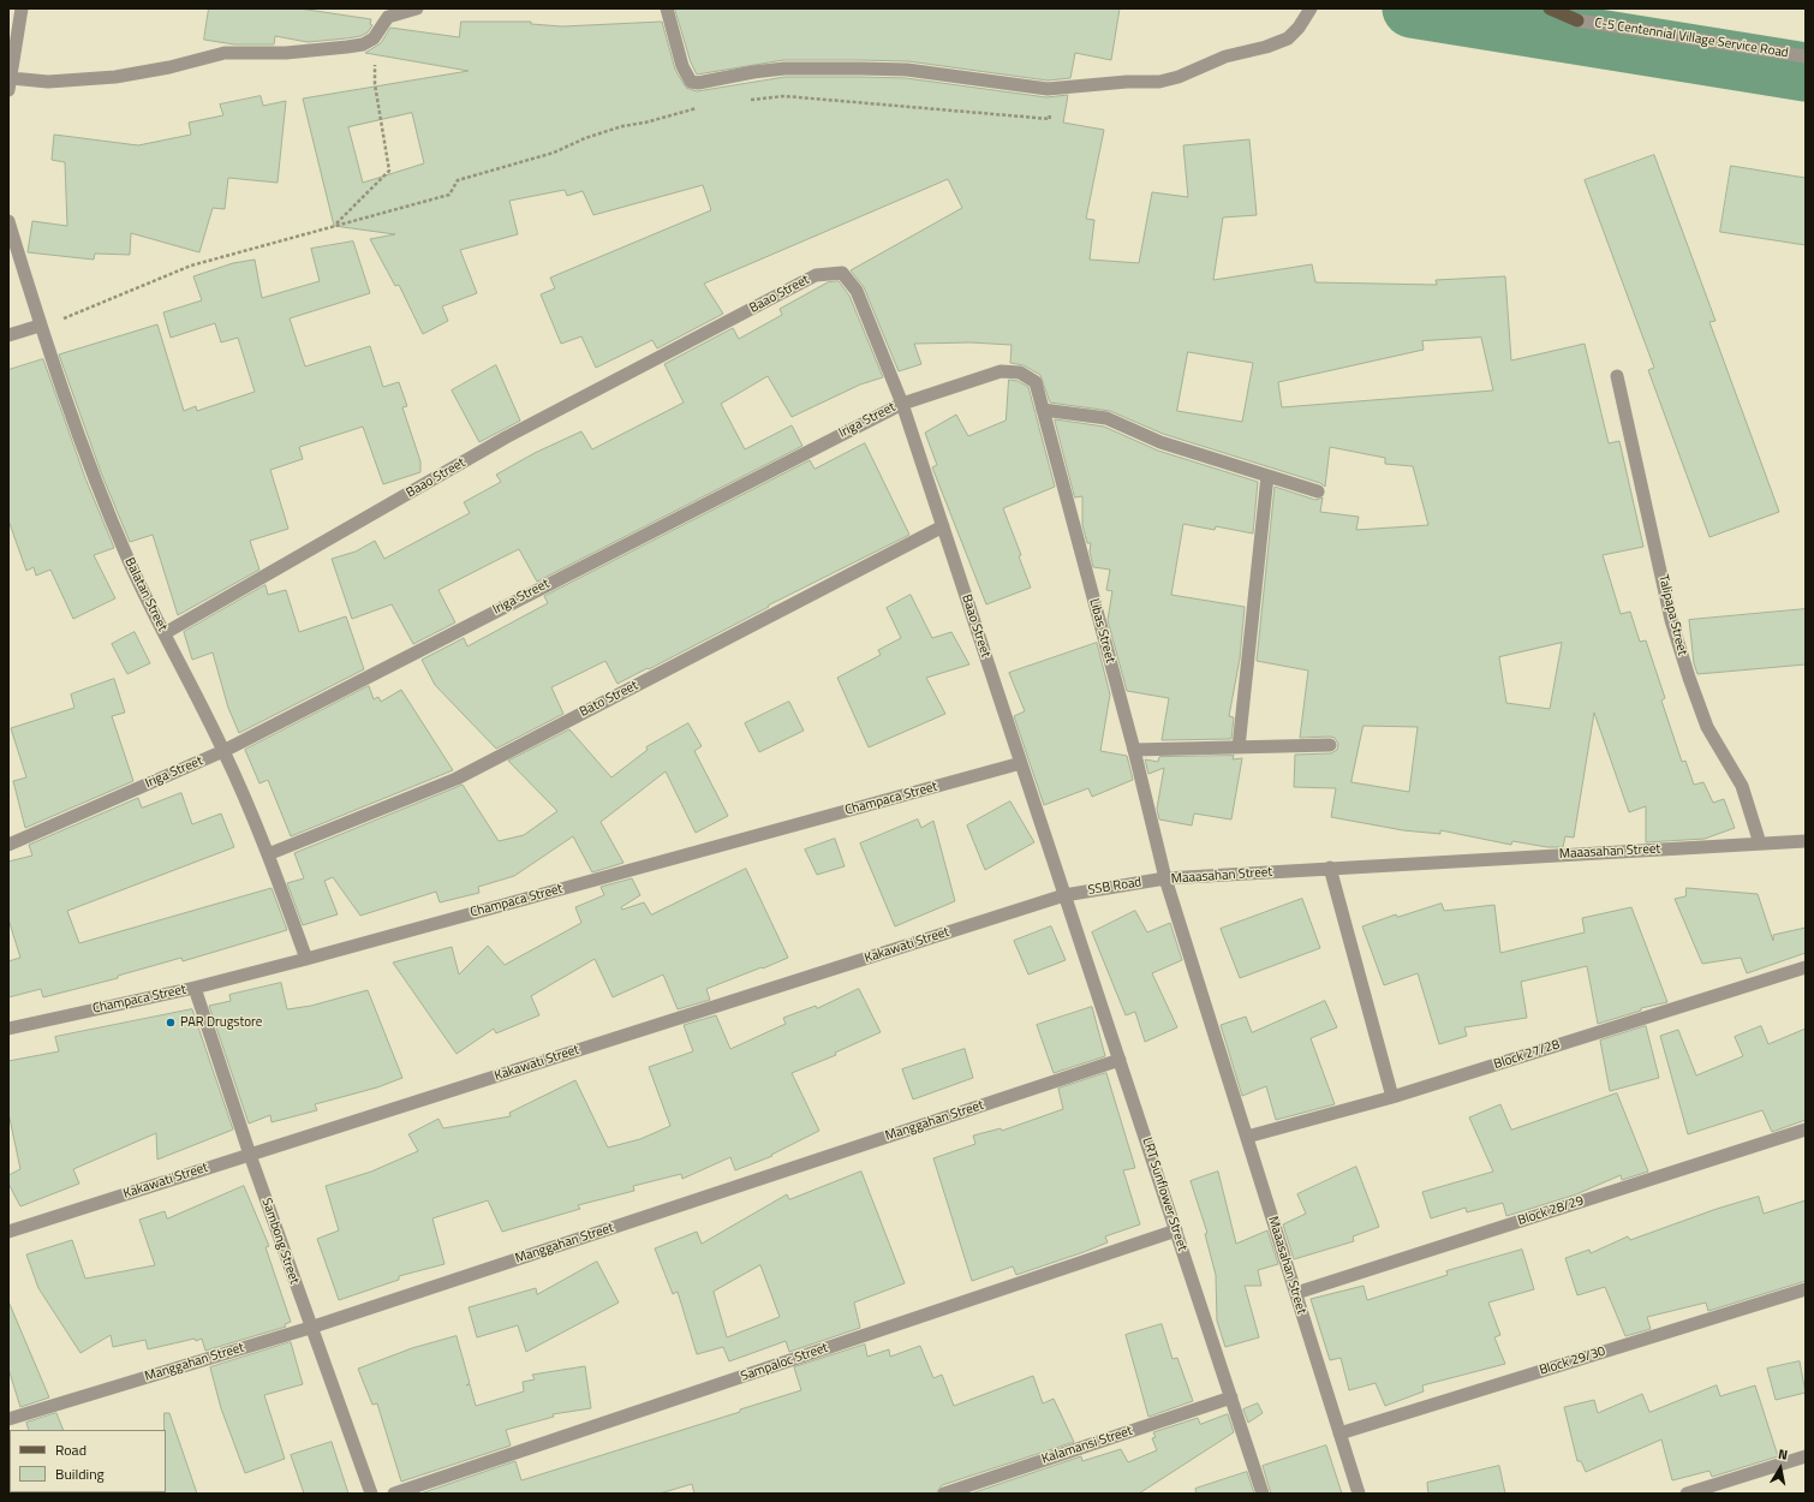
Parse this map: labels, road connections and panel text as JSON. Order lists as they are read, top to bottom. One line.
{"streets":{"street":["C-5 Centennial Village Service Road","Baao Street","Iriga Street","Balatan Street","Talipapa Street","Libas Street","Bato Street","Champaca Street","Maaasahan Street","SSB Road","Kakawati Street","Block 27/28","Manggahan Street","LRT Sunflower Street","Block 28/29","Sambong Street","Block 29/30","Sampaloc Street","Kalamansi Street"]},"crossings":[["Baao Street","Iriga Street"],["Baao Street","Balatan Street"],["Baao Street","Bato Street"],["Baao Street","Champaca Street"],["Baao Street","SSB Road"],["Baao Street","Kakawati Street"],["Baao Street","LRT Sunflower Street"],["Iriga Street","Balatan Street"],["Iriga Street","Libas Street"],["Balatan Street","Bato Street"],["Balatan Street","Champaca Street"],["Talipapa Street","Maaasahan Street"],["Libas Street","Maaasahan Street"],["Libas Street","SSB Road"],["Champaca Street","Sambong Street"],["Maaasahan Street","SSB Road"],["Maaasahan Street","Block 27/28"],["Maaasahan Street","Block 28/29"],["Maaasahan Street","Block 29/30"],["SSB Road","Kakawati Street"],["SSB Road","LRT Sunflower Street"],["Kakawati Street","LRT Sunflower Street"],["Kakawati Street","Sambong Street"],["Manggahan Street","LRT Sunflower Street"],["Manggahan Street","Sambong Street"],["LRT Sunflower Street","Sampaloc Street"],["LRT Sunflower Street","Kalamansi Street"]],"places":["PAR Drugstore"],"legend":["Road","Building"],"north":"top"}
